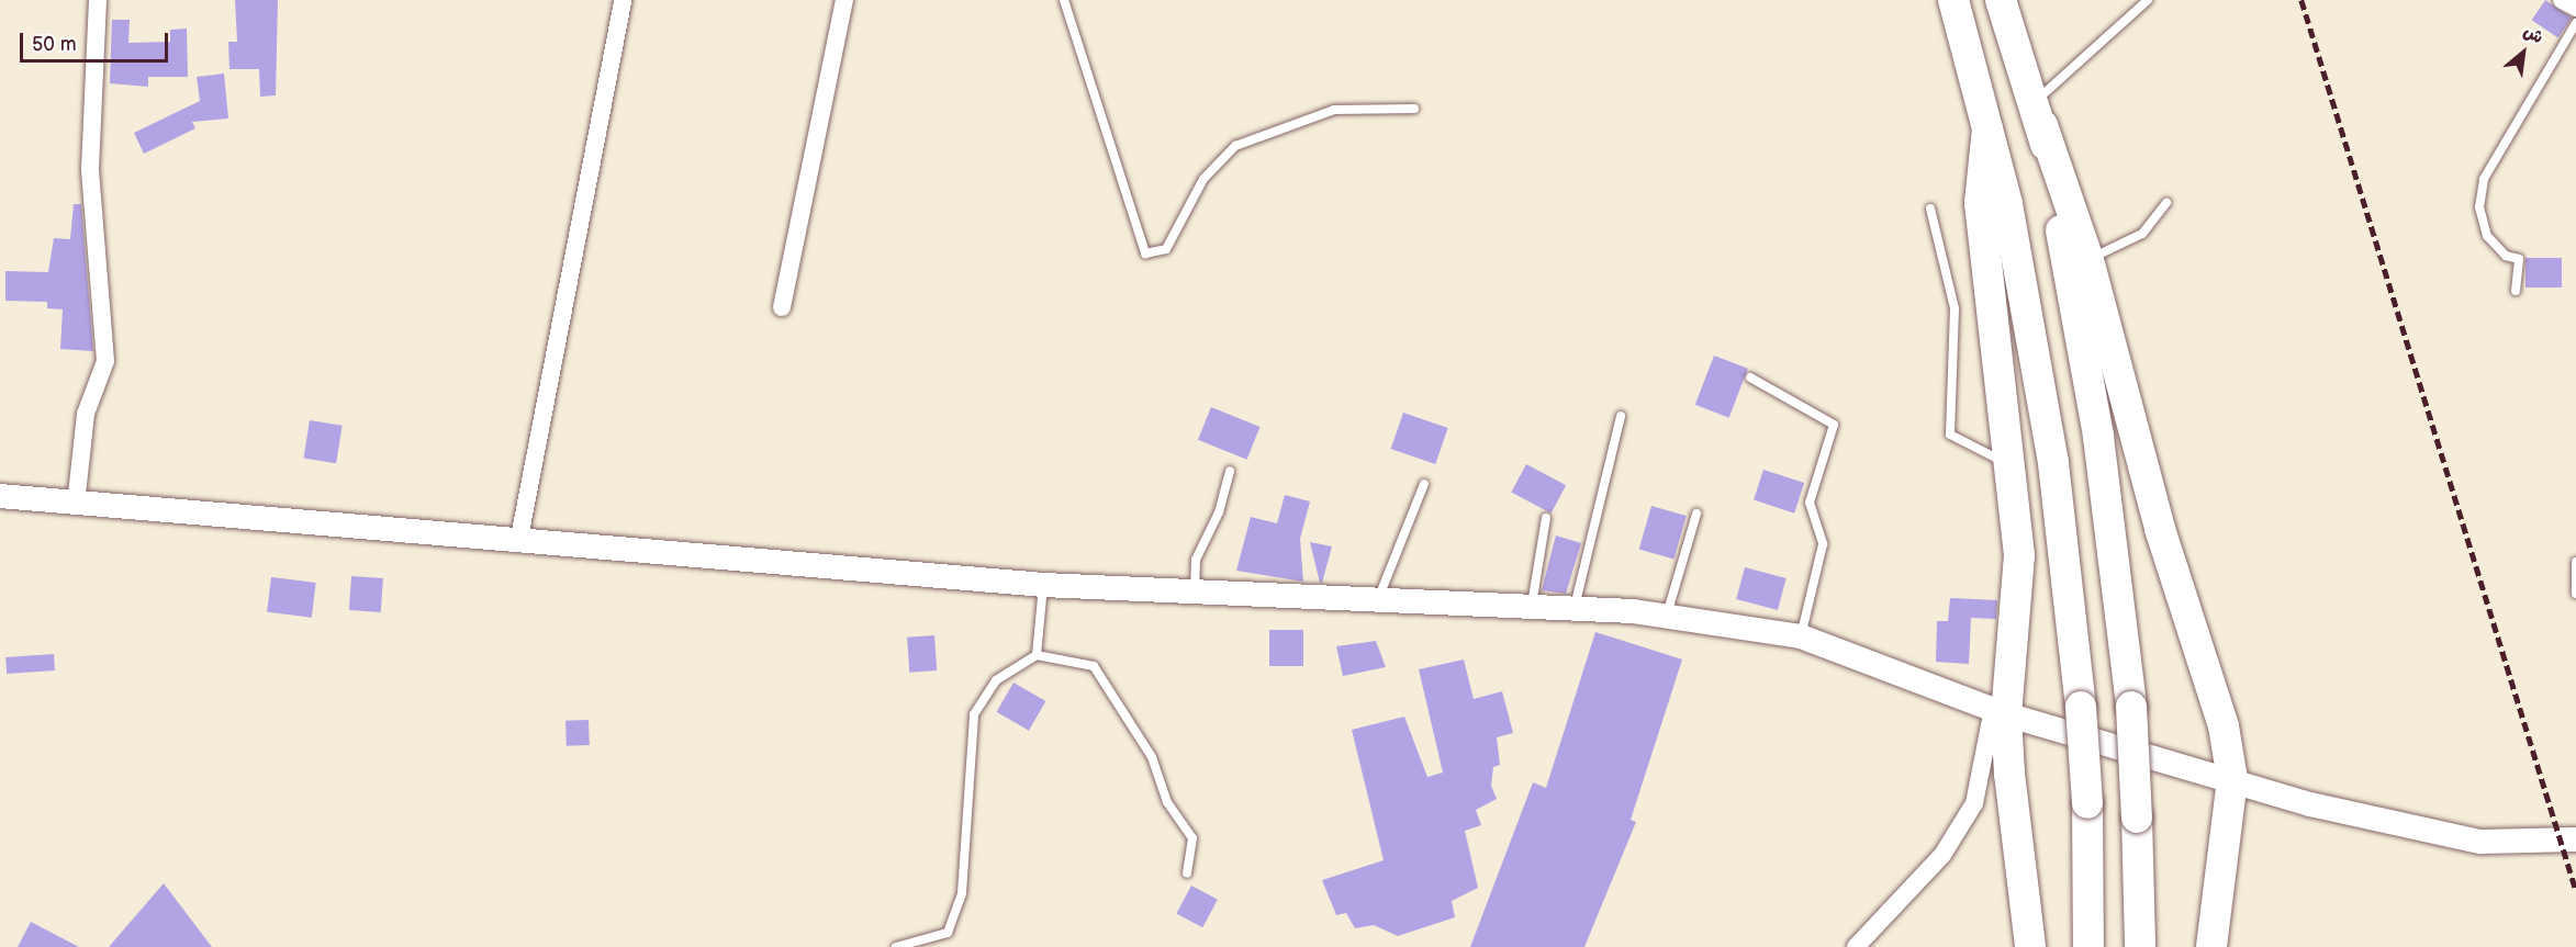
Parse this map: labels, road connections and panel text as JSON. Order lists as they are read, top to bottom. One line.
{"scale_bar":"50 m","north":"top right"}
